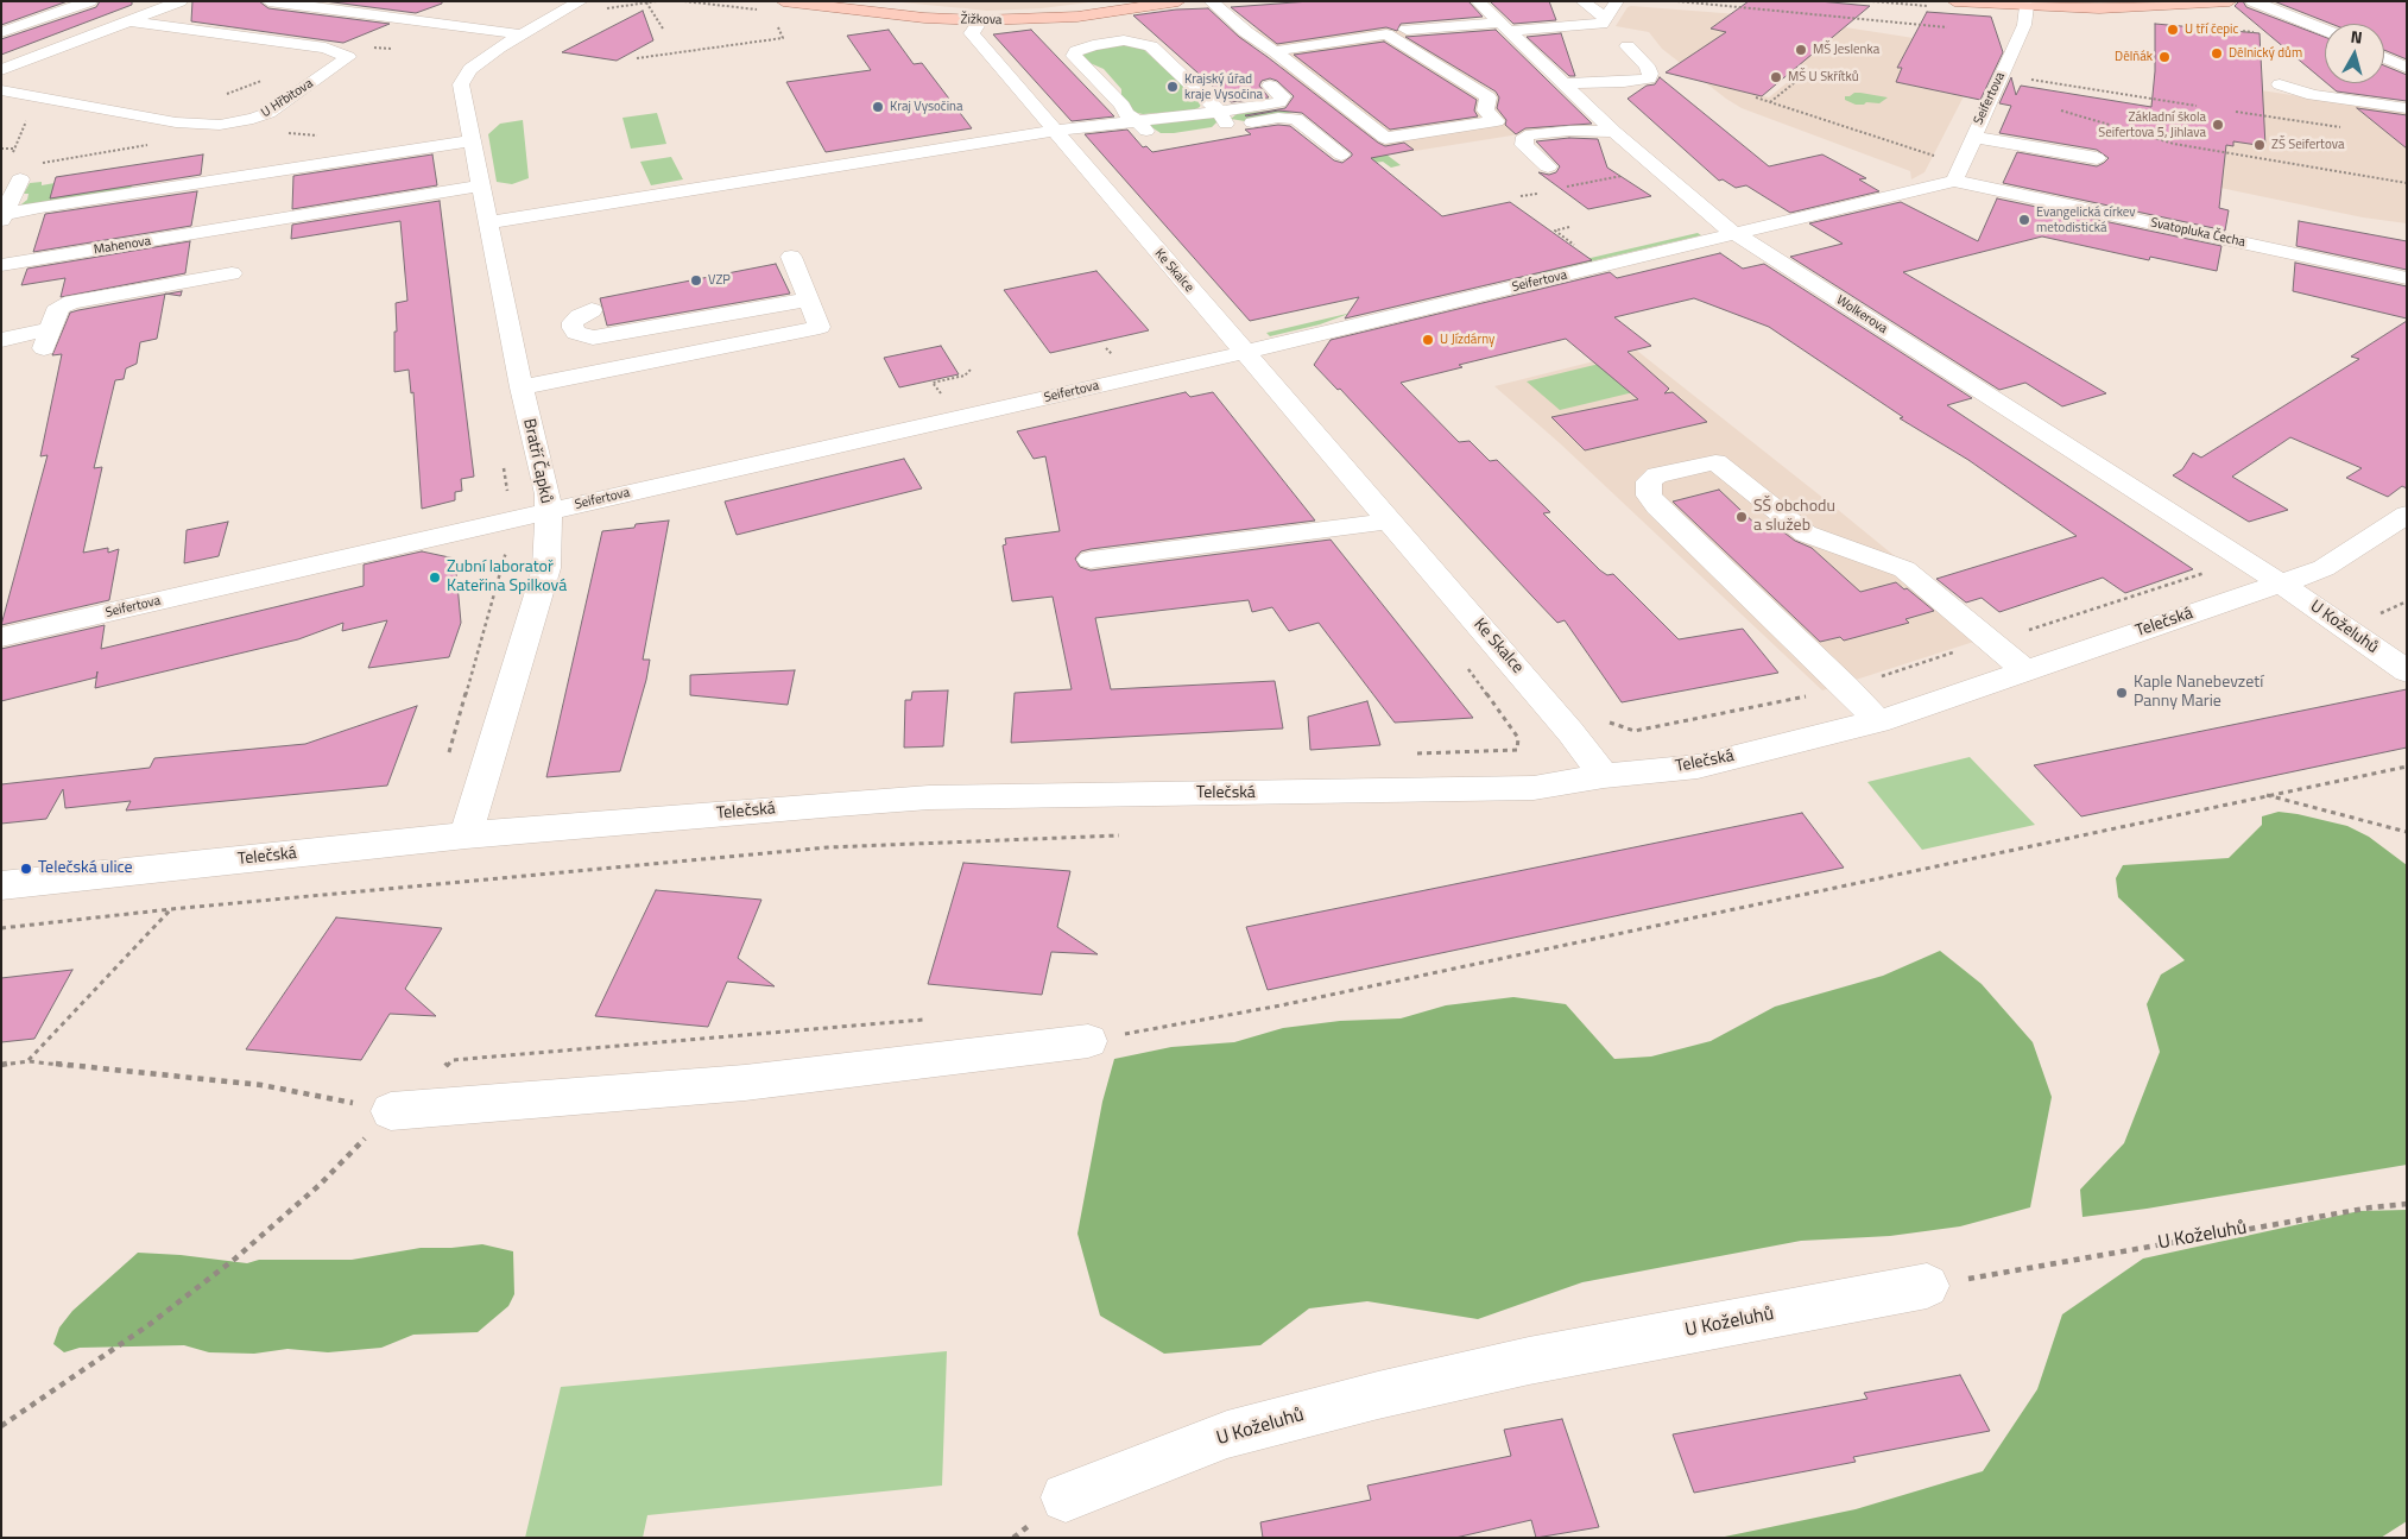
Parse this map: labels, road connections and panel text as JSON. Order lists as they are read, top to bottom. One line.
{"streets":{"main road":["Žižkova"],"street":["U Hřbitova","Seifertova","Svatopluka Čecha","Mahenova","Ke Skalce","Wolkerova","Bratří Čapků","Telečská","U Koželuhů"]},"crossings":[["Žižkova","Ke Skalce"],["Seifertova","Svatopluka Čecha"],["Seifertova","Ke Skalce"],["Seifertova","Wolkerova"],["Seifertova","Bratří Čapků"],["Mahenova","Bratří Čapků"],["Ke Skalce","Telečská"],["Wolkerova","Telečská"],["Wolkerova","U Koželuhů"],["Bratří Čapků","Telečská"],["Telečská","U Koželuhů"]],"places":["U tří čepic","MŠ Jeslenka","Dělnický dům","Dělňák","MŠ U Skřítků","Krajský úřad kraje Vysočina","Kraj Vysočina","Základní škola Seifertova 5, Jihlava","ZŠ Seifertova","Evangelická církev metodistická","VZP","U Jízdárny","SŠ obchodu a služeb","Zubní laboratoř Kateřina Spilková","Kaple Nanebevzetí Panny Marie","Telečská ulice"],"north":"top"}
